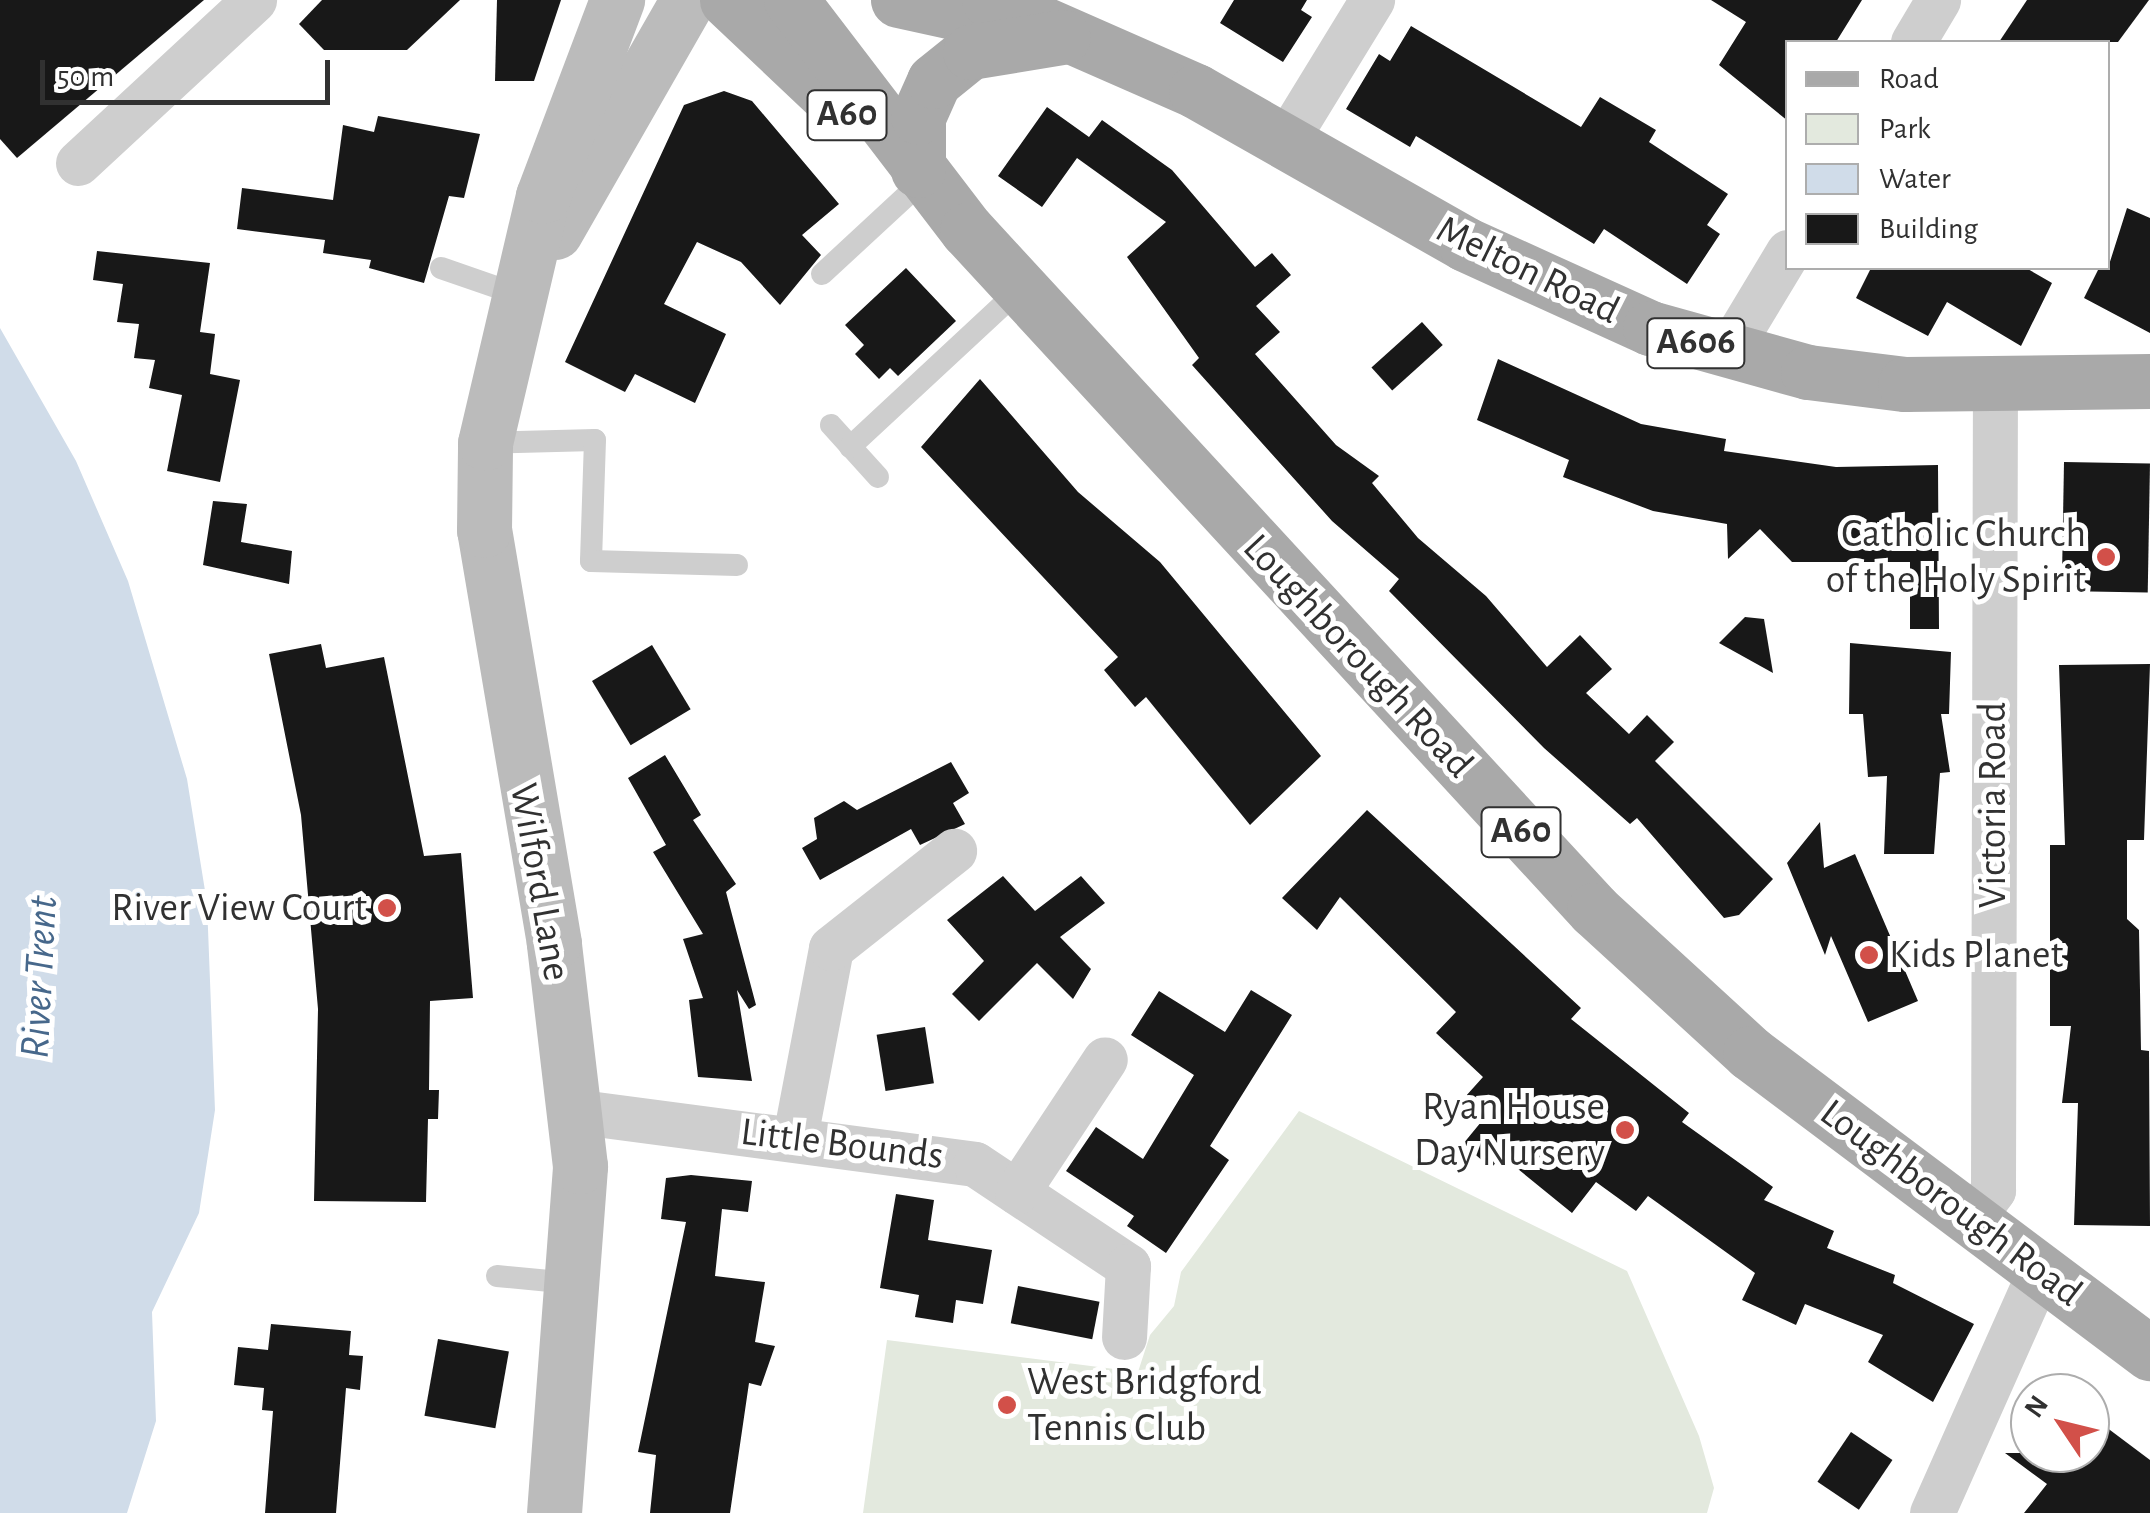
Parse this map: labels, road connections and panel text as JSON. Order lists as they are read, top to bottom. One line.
{"streets":{"main road":["A60","Melton Road","A606","Loughborough Road","Wilford Lane"],"street":["Victoria Road","Little Bounds"]},"crossings":[["A60","Melton Road"],["A60","Loughborough Road"],["Melton Road","Victoria Road"],["Loughborough Road","Victoria Road"],["Wilford Lane","Little Bounds"]],"water":["River Trent"],"places":["Catholic Church of the Holy Spirit","River View Court","Kids Planet","Ryan House Day Nursery","West Bridgford Tennis Club"],"legend":["Road","Park","Water","Building"],"scale_bar":"50 m","north":"top left"}
